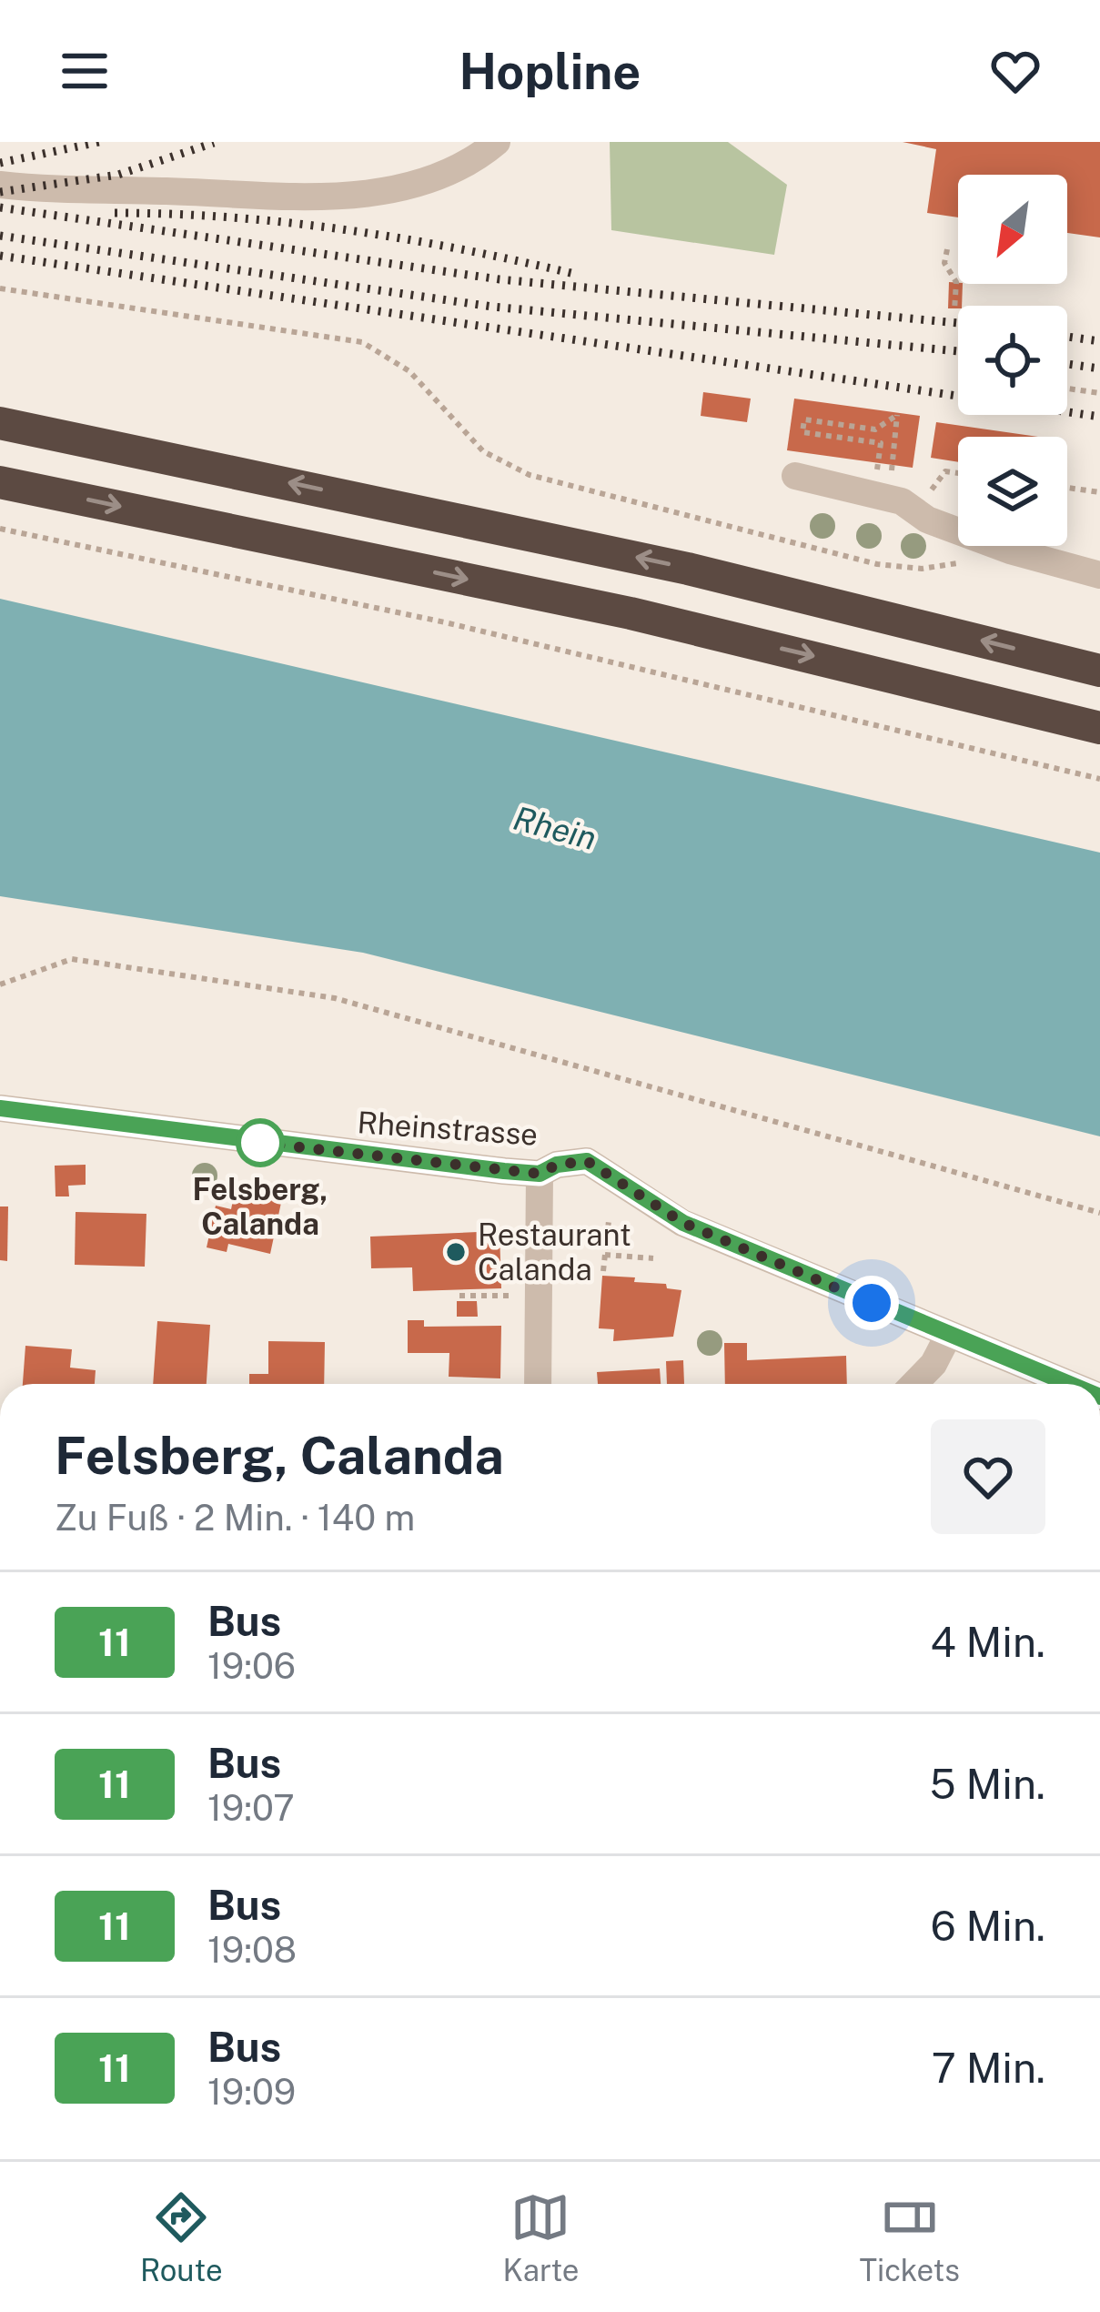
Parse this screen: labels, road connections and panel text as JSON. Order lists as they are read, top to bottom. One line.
{"streets":{"street":["Rheinstrasse"]},"water":["Rhein"],"places":["Felsberg, Calanda","Restaurant Calanda"],"lines":["bus line 11"],"north":"bottom left","page":{"header":"Hopline","heading":["Felsberg, Calanda","Zu Fuß · 2 Min. · 140 m"],"list":[{"mark":"11","name":"Bus","note":"19:06","value":"4 Min."},{"mark":"11","name":"Bus","note":"19:07","value":"5 Min."},{"mark":"11","name":"Bus","note":"19:08","value":"6 Min."},{"mark":"11","name":"Bus","note":"19:09","value":"7 Min."}],"tabs":["Route","Karte","Tickets"]}}
